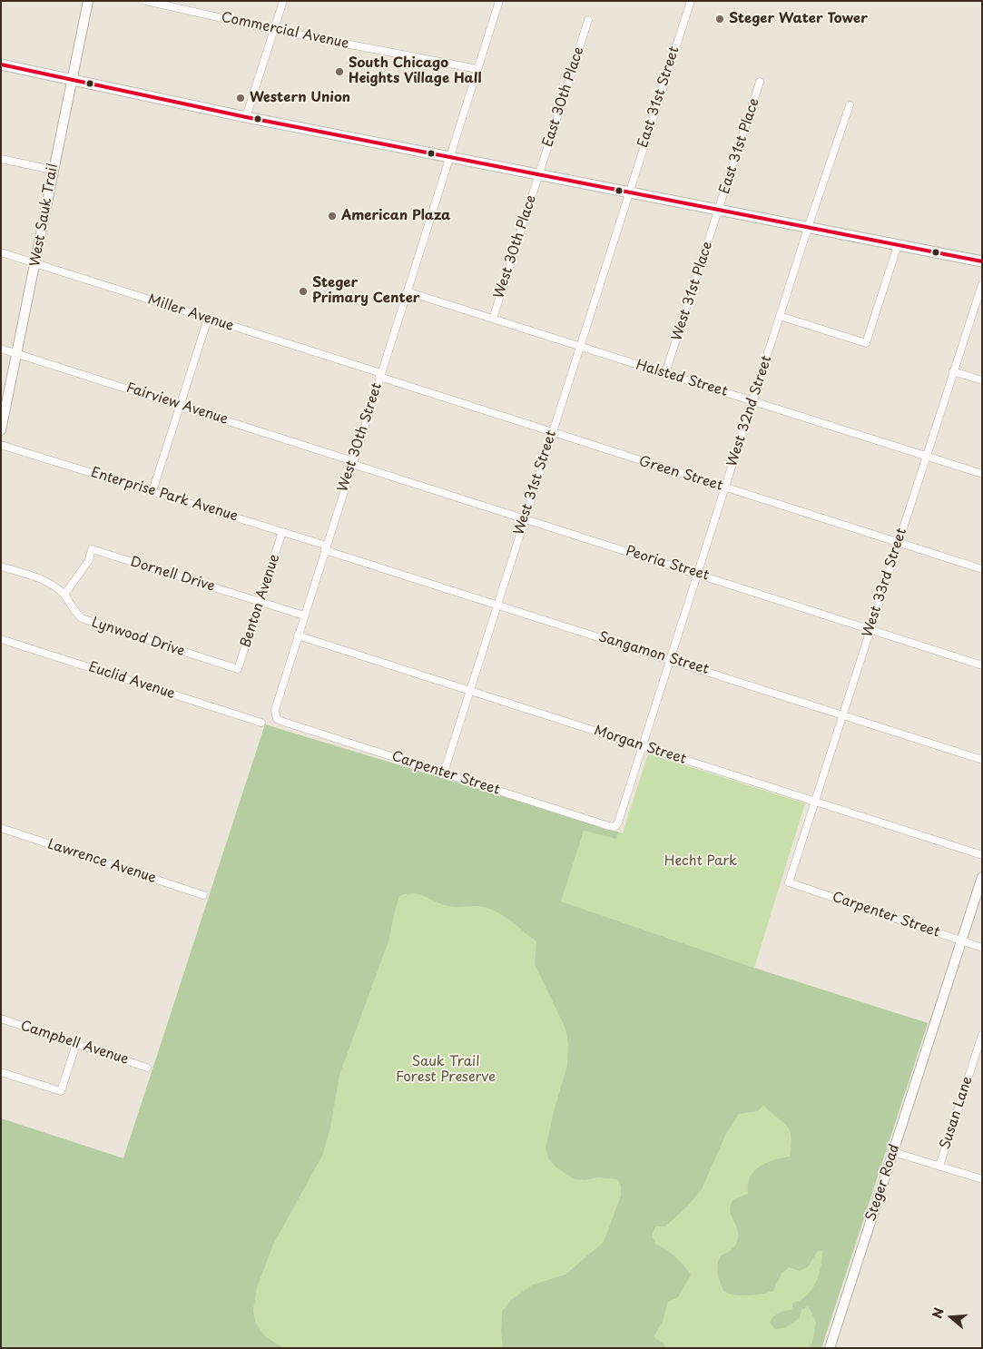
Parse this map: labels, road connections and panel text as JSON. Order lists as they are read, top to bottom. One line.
{"streets":{"street":["Commercial Avenue","East 30th Place","East 31st Street","East 31st Place","West Sauk Trail","West 30th Place","West 31st Place","Miller Avenue","Halsted Street","Fairview Avenue","West 32nd Street","West 30th Street","Green Street","West 31st Street","Enterprise Park Avenue","Peoria Street","Dornell Drive","West 33rd Street","Benton Avenue","Lynwood Drive","Sangamon Street","Euclid Avenue","Morgan Street","Carpenter Street","Lawrence Avenue","Campbell Avenue","Susan Lane","Steger Road"]},"crossings":[["Commercial Avenue","West 30th Street"],["East 30th Place","West 30th Place"],["East 31st Street","West 31st Street"],["East 31st Place","West 31st Place"],["West Sauk Trail","Miller Avenue"],["West Sauk Trail","Fairview Avenue"],["West 30th Place","Halsted Street"],["West 31st Place","Halsted Street"],["Miller Avenue","West 30th Street"],["Miller Avenue","Green Street"],["Halsted Street","West 32nd Street"],["Halsted Street","West 30th Street"],["Halsted Street","West 31st Street"],["Halsted Street","West 33rd Street"],["Fairview Avenue","West 30th Street"],["Fairview Avenue","Peoria Street"],["West 32nd Street","Green Street"],["West 32nd Street","Peoria Street"],["West 32nd Street","Sangamon Street"],["West 32nd Street","Morgan Street"],["West 32nd Street","Carpenter Street"],["West 30th Street","Green Street"],["West 30th Street","Enterprise Park Avenue"],["West 30th Street","Peoria Street"],["West 30th Street","Dornell Drive"],["West 30th Street","Sangamon Street"],["West 30th Street","Morgan Street"],["West 30th Street","Carpenter Street"],["Green Street","West 31st Street"],["Green Street","West 33rd Street"],["West 31st Street","Peoria Street"],["West 31st Street","Sangamon Street"],["West 31st Street","Morgan Street"],["West 31st Street","Carpenter Street"],["Enterprise Park Avenue","Benton Avenue"],["Enterprise Park Avenue","Sangamon Street"],["Peoria Street","West 33rd Street"],["Dornell Drive","Benton Avenue"],["Dornell Drive","Lynwood Drive"],["West 33rd Street","Sangamon Street"],["West 33rd Street","Morgan Street"],["West 33rd Street","Carpenter Street"],["Benton Avenue","Lynwood Drive"],["Carpenter Street","Steger Road"]],"parks":["Hecht Park","Sauk Trail Forest Preserve"],"places":["Steger Water Tower","South Chicago Heights Village Hall","Western Union","American Plaza","Steger Primary Center"],"north":"left"}
